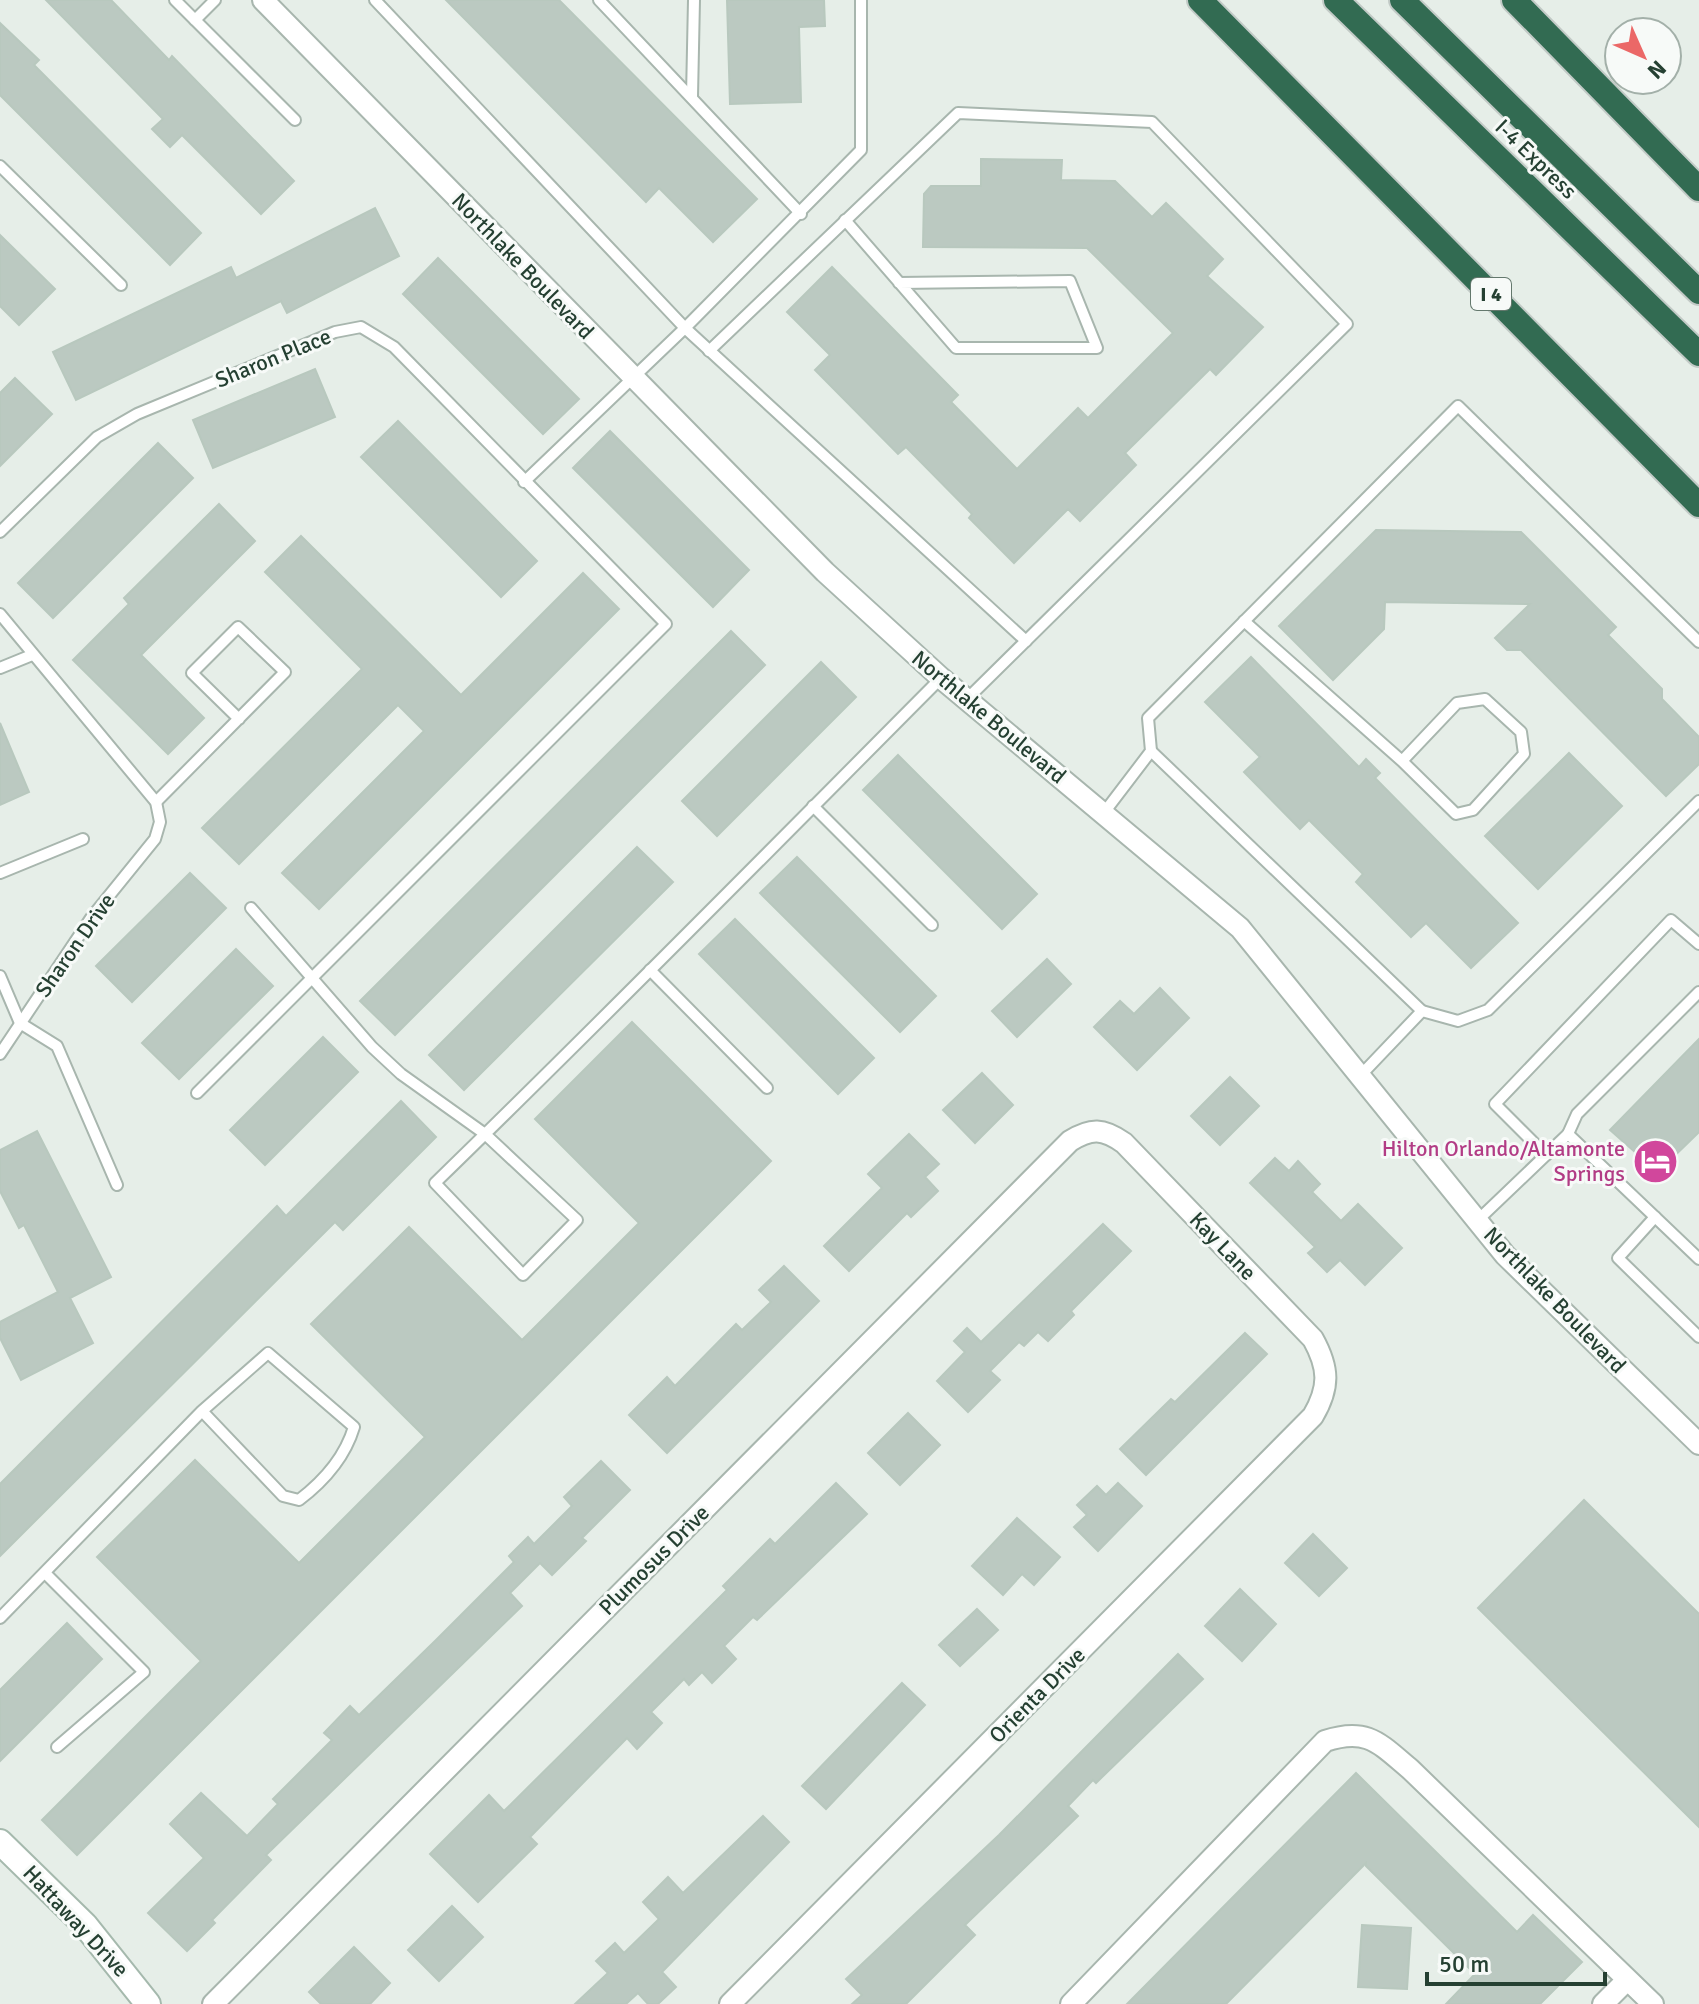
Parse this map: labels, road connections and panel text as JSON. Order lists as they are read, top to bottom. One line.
{"streets":{"highway":["I-4 Express","I 4"],"street":["Northlake Boulevard","Kay Lane","Plumosus Drive","Orienta Drive","Hattaway Drive"],"lane":["Sharon Place","Sharon Drive"]},"crossings":[["Kay Lane","Plumosus Drive"],["Kay Lane","Orienta Drive"]],"places":{"hotel":["Hilton Orlando/Altamonte Springs"]},"scale_bar":"50 m","north":"bottom right"}
